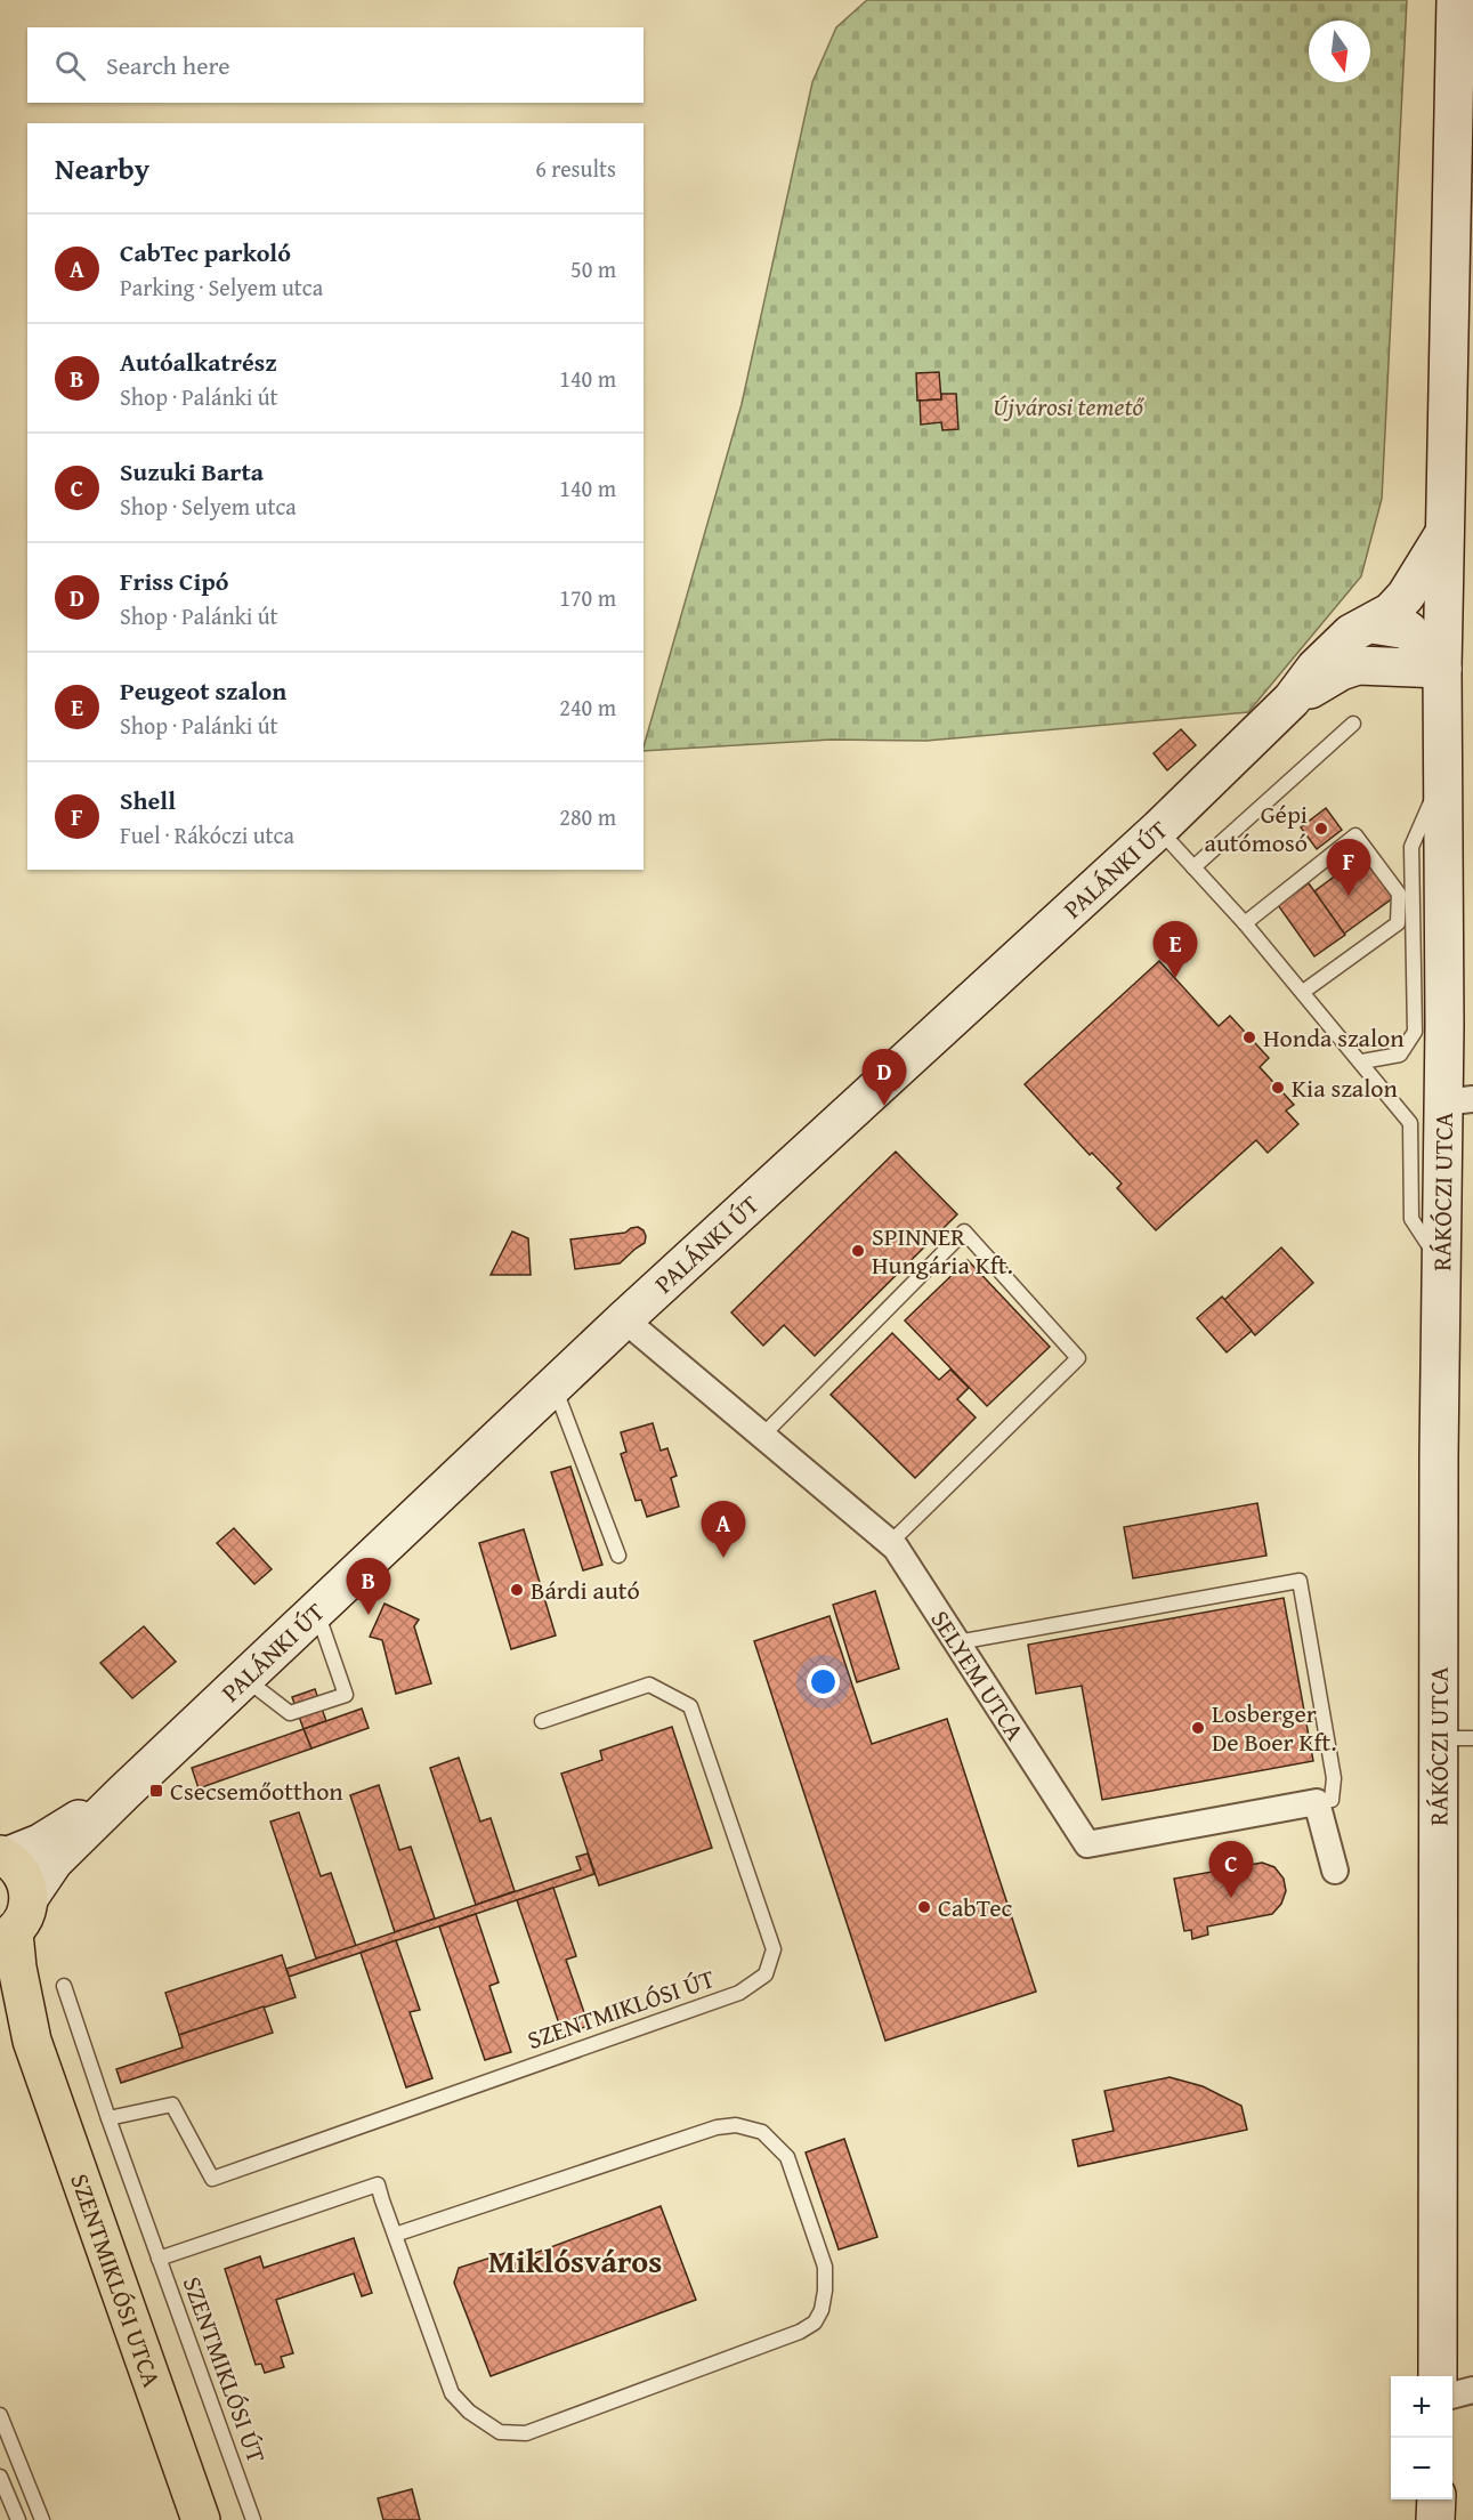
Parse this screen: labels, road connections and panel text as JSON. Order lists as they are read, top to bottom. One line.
{"streets":{"main road":["SZENTMIKLÓSI UTCA"],"street":["PALÁNKI ÚT","RÁKÓCZI UTCA","SELYEM UTCA"],"lane":["SZENTMIKLÓSI ÚT"]},"crossings":[["PALÁNKI ÚT","RÁKÓCZI UTCA"],["PALÁNKI ÚT","SELYEM UTCA"]],"districts":["Miklósváros"],"parks":["Újvárosi temető"],"places":{"other":["Gépi autómosó","Honda szalon","Kia szalon","SPINNER Hungária Kft.","Bárdi autó","Losberger De Boer Kft.","CabTec"],"transit":["Csecsemőotthon"]},"north":"bottom","page":{"search":"Search here","heading":["Nearby","6 results"],"list":[{"mark":"A","name":"CabTec parkoló","note":"Parking · Selyem utca","value":"50 m"},{"mark":"B","name":"Autóalkatrész","note":"Shop · Palánki út","value":"140 m"},{"mark":"C","name":"Suzuki Barta","note":"Shop · Selyem utca","value":"140 m"},{"mark":"D","name":"Friss Cipó","note":"Shop · Palánki út","value":"170 m"},{"mark":"E","name":"Peugeot szalon","note":"Shop · Palánki út","value":"240 m"},{"mark":"F","name":"Shell","note":"Fuel · Rákóczi utca","value":"280 m"}],"pins":["F","E","D","A","B","C"],"map_buttons":["+","−"]}}
